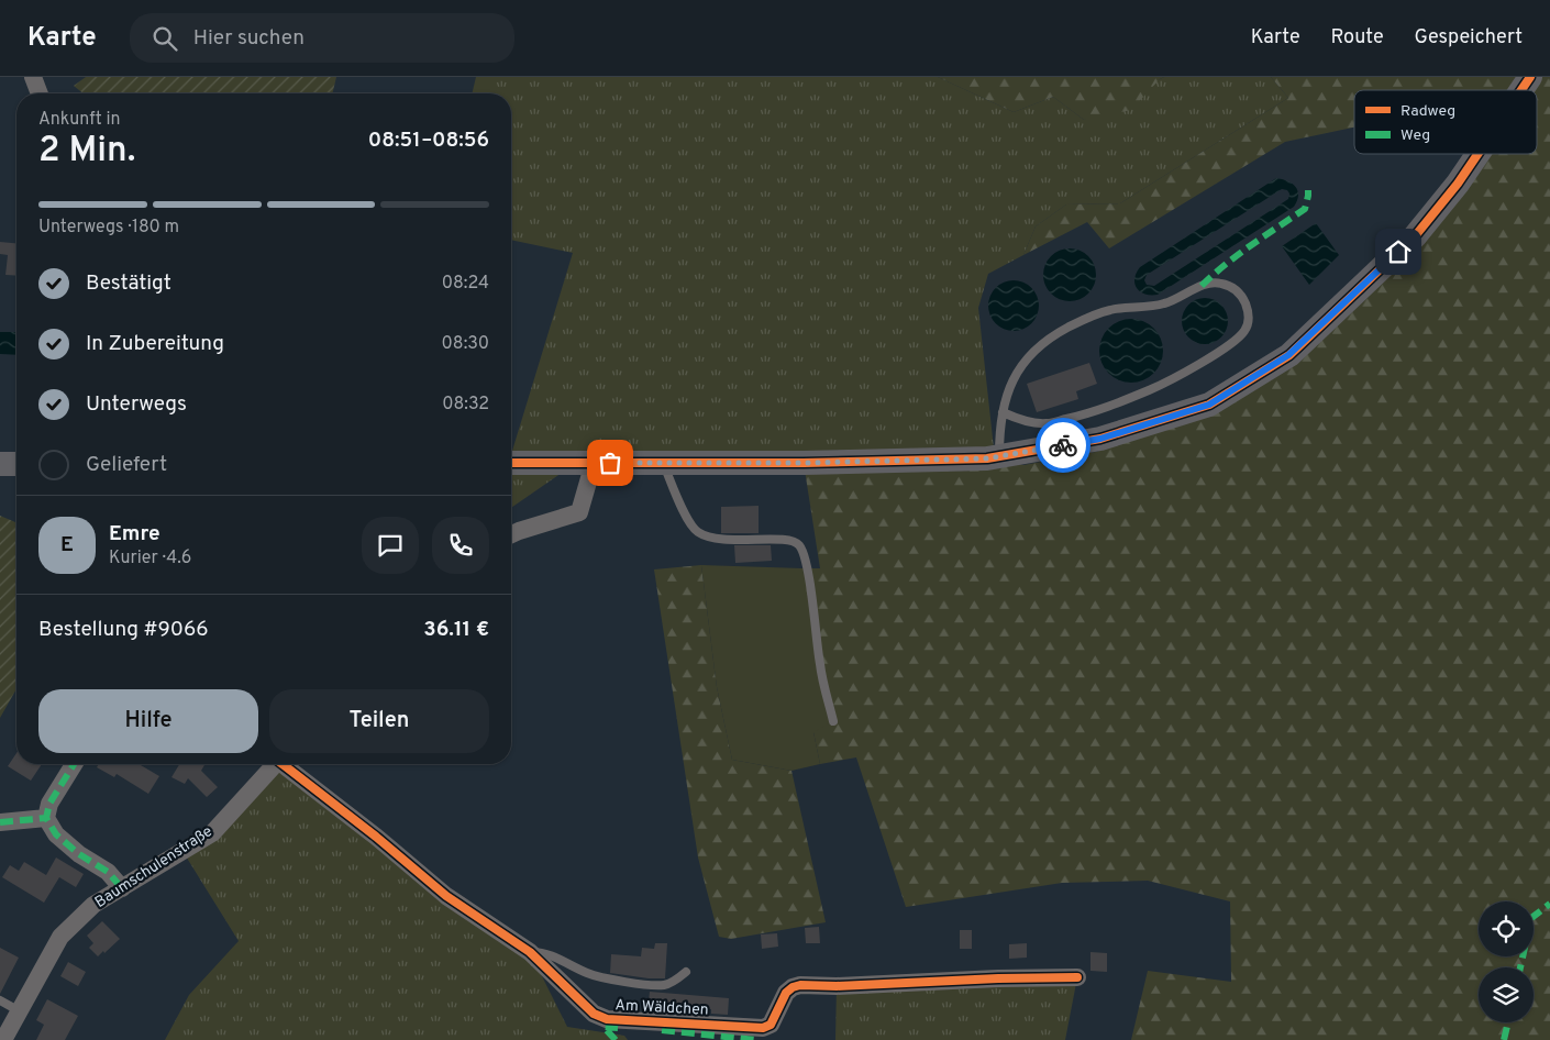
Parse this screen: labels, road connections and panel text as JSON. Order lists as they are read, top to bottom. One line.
{"streets":{"street":["Baumschulenstraße","Am Wäldchen"]},"legend":["Radweg","Weg"],"page":{"header":"Karte","search":"Hier suchen","nav":["Karte","Route","Gespeichert"],"heading":["2 Min.","Ankunft in","08:51–08:56"],"panel":["Emre","Kurier · 4.6","Bestellung #9066","36.11 €"],"bar":"Unterwegs · 180 m","list":[["Bestätigt","08:24"],["In Zubereitung","08:30"],["Unterwegs","08:32"],"Geliefert"],"round":"E","buttons":["Hilfe","Teilen"]}}
